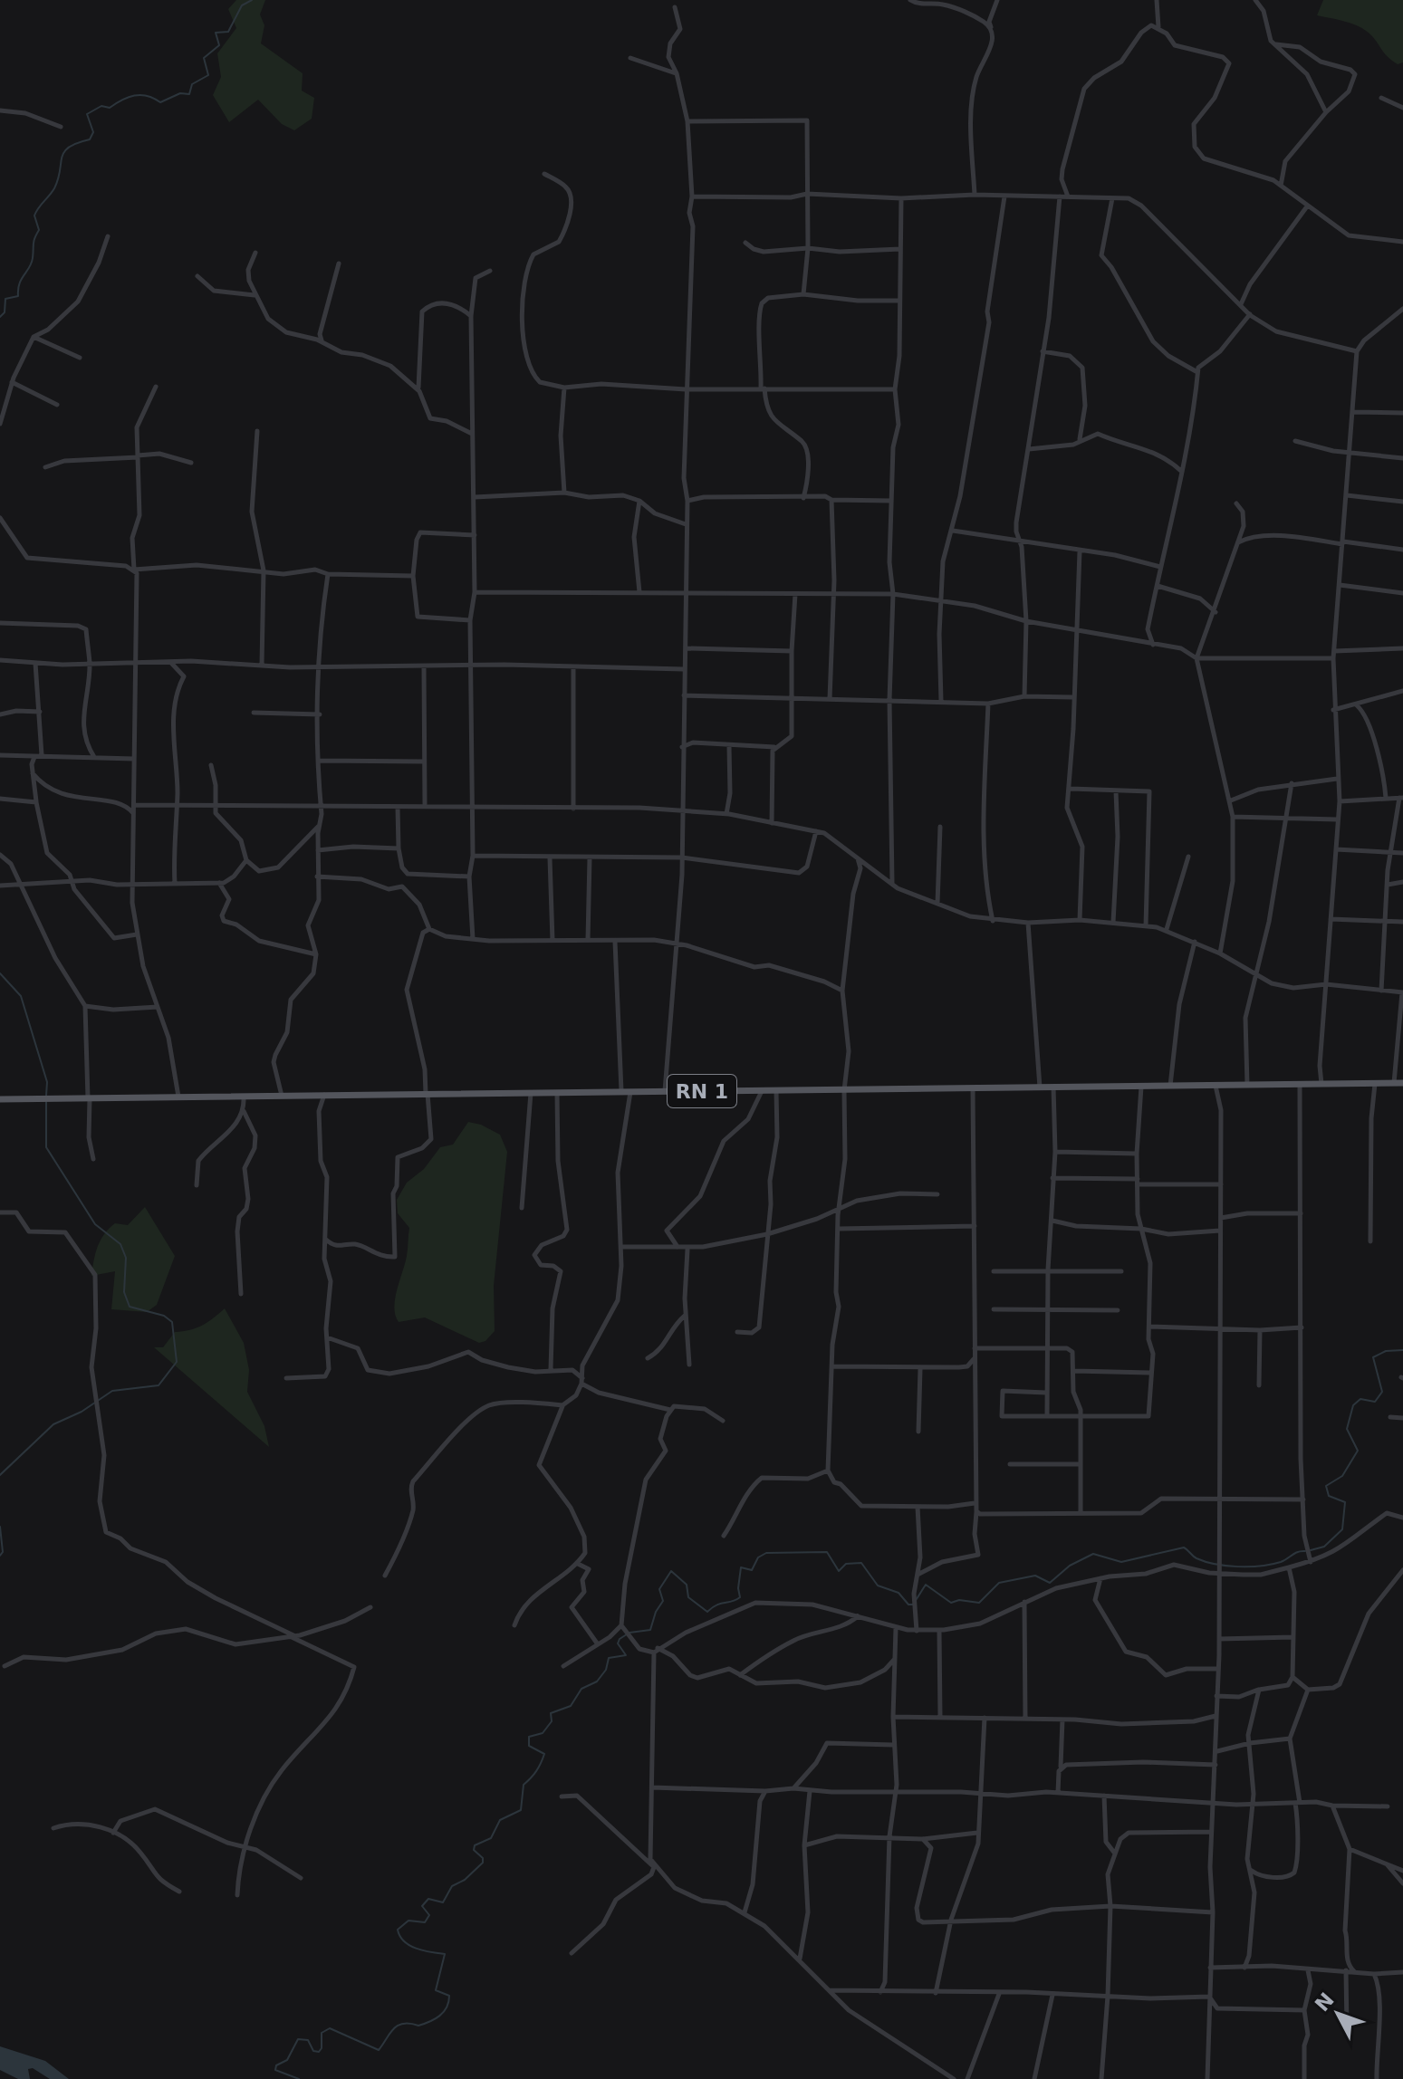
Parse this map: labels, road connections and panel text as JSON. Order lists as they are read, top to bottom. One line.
{"streets":{"main road":["RN 1"]},"north":"top left"}
